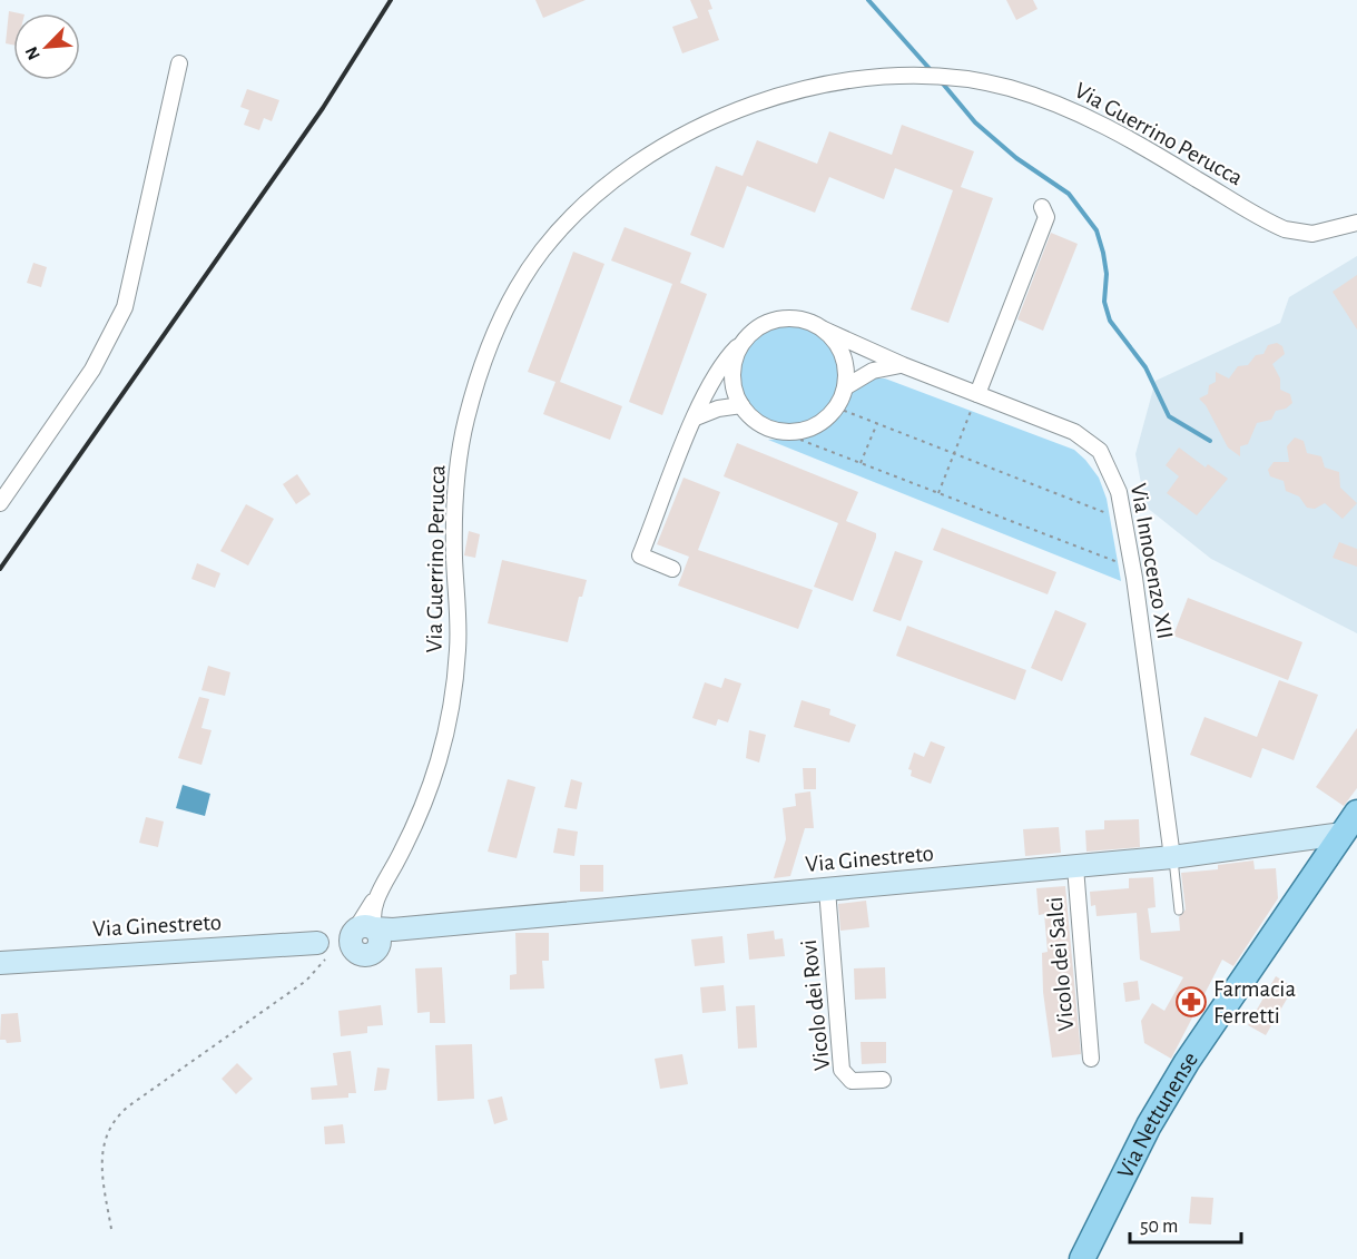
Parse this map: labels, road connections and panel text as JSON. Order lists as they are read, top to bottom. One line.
{"streets":{"main road":["Via Nettunense"],"street":["Via Guerrino Perucca","Via Innocenzo XII","Via Ginestreto","Vicolo dei Salci","Vicolo dei Rovi"]},"crossings":[["Via Guerrino Perucca","Via Ginestreto"],["Via Innocenzo XII","Via Ginestreto"],["Via Ginestreto","Vicolo dei Salci"],["Via Ginestreto","Vicolo dei Rovi"],["Via Ginestreto","Via Nettunense"]],"places":{"pharmacy":["Farmacia Ferretti"]},"scale_bar":"50 m","north":"bottom left"}
